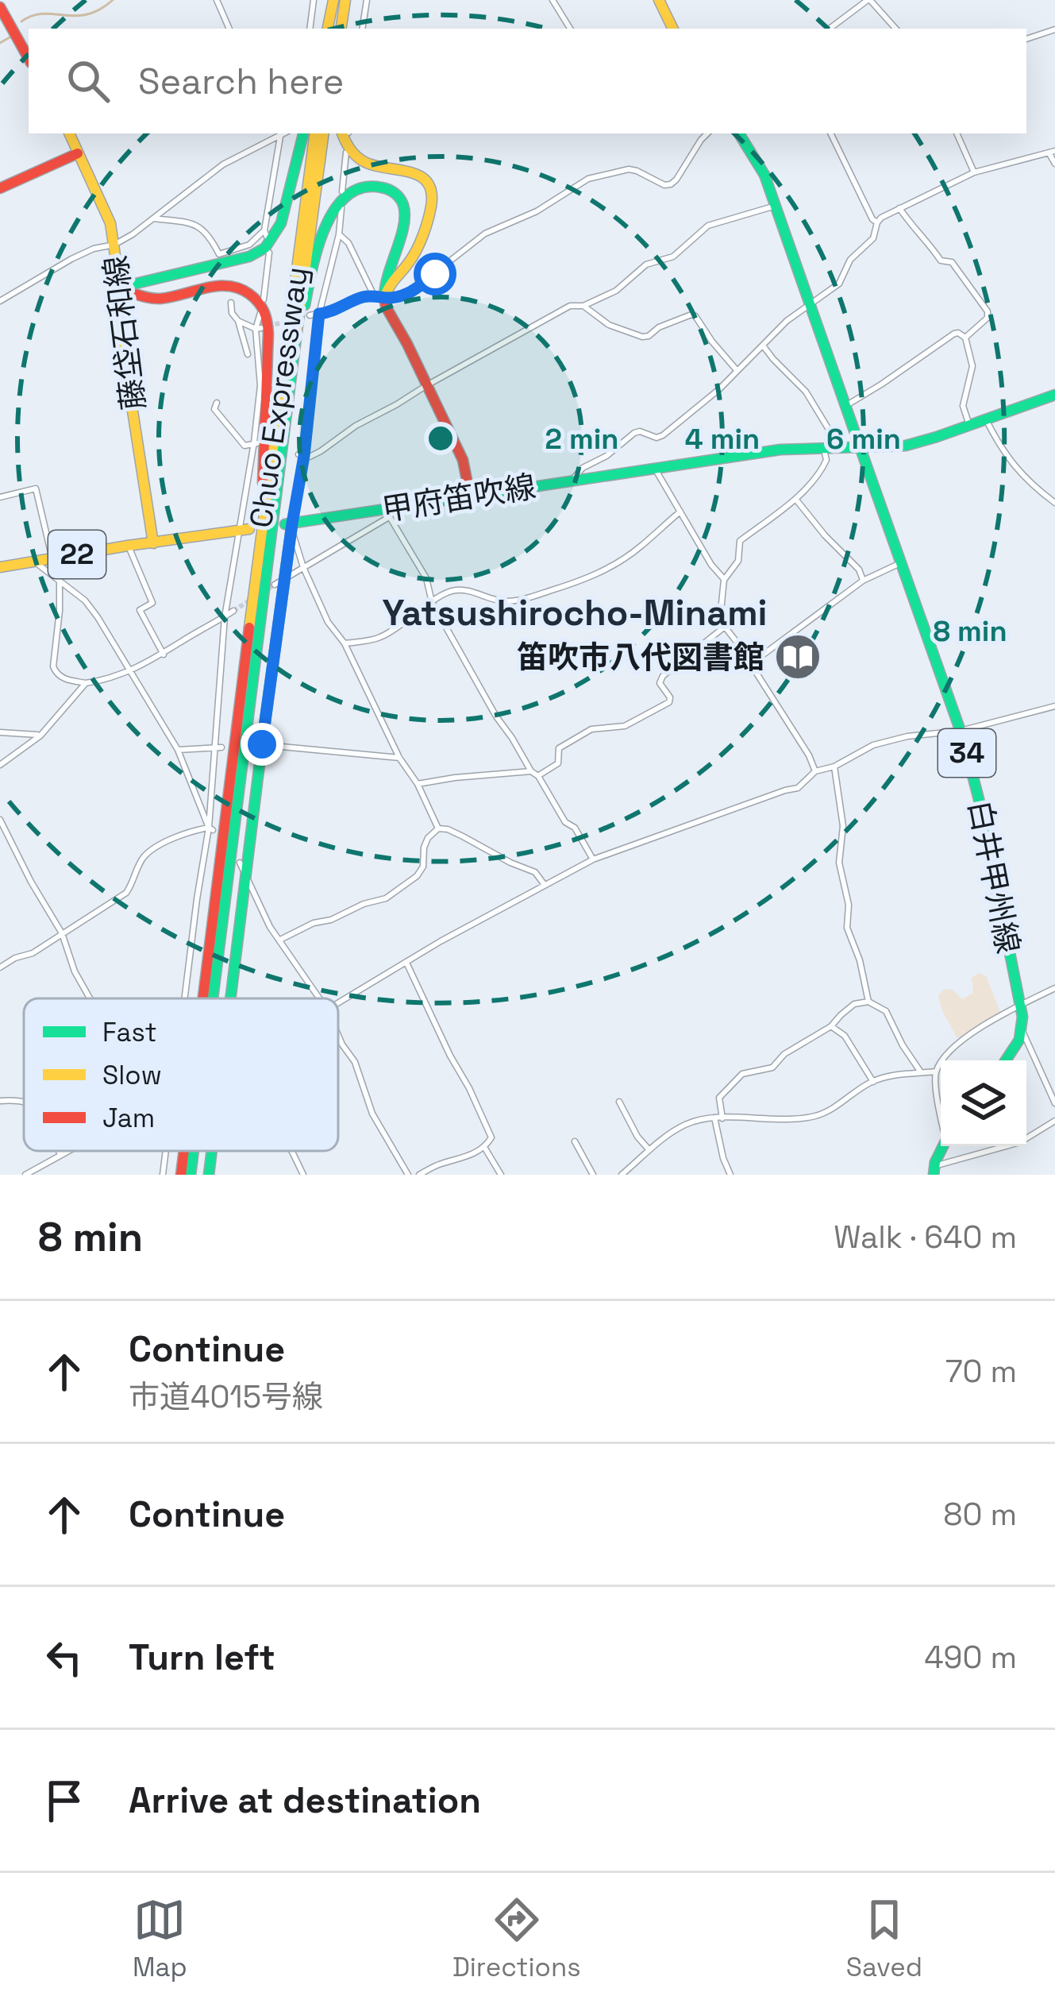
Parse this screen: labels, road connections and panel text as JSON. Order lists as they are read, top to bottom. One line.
{"streets":{"main road":["藤垈石和線","Chuo Expressway","甲府笛吹線","22","34","白井甲州線"]},"crossings":[["藤垈石和線","22"],["甲府笛吹線","白井甲州線"]],"districts":["Yatsushirocho-Minami"],"places":{"library":["笛吹市八代図書館"]},"legend":["Fast","Slow","Jam"],"page":{"search":"Search here","heading":["8 min","Walk · 640 m"],"list":[["Continue","市道4015号線","70 m"],["Continue","80 m"],["Turn left","490 m"],"Arrive at destination"],"nav":["Map","Directions","Saved"]},"rings":["2 min","4 min","6 min","8 min"]}
